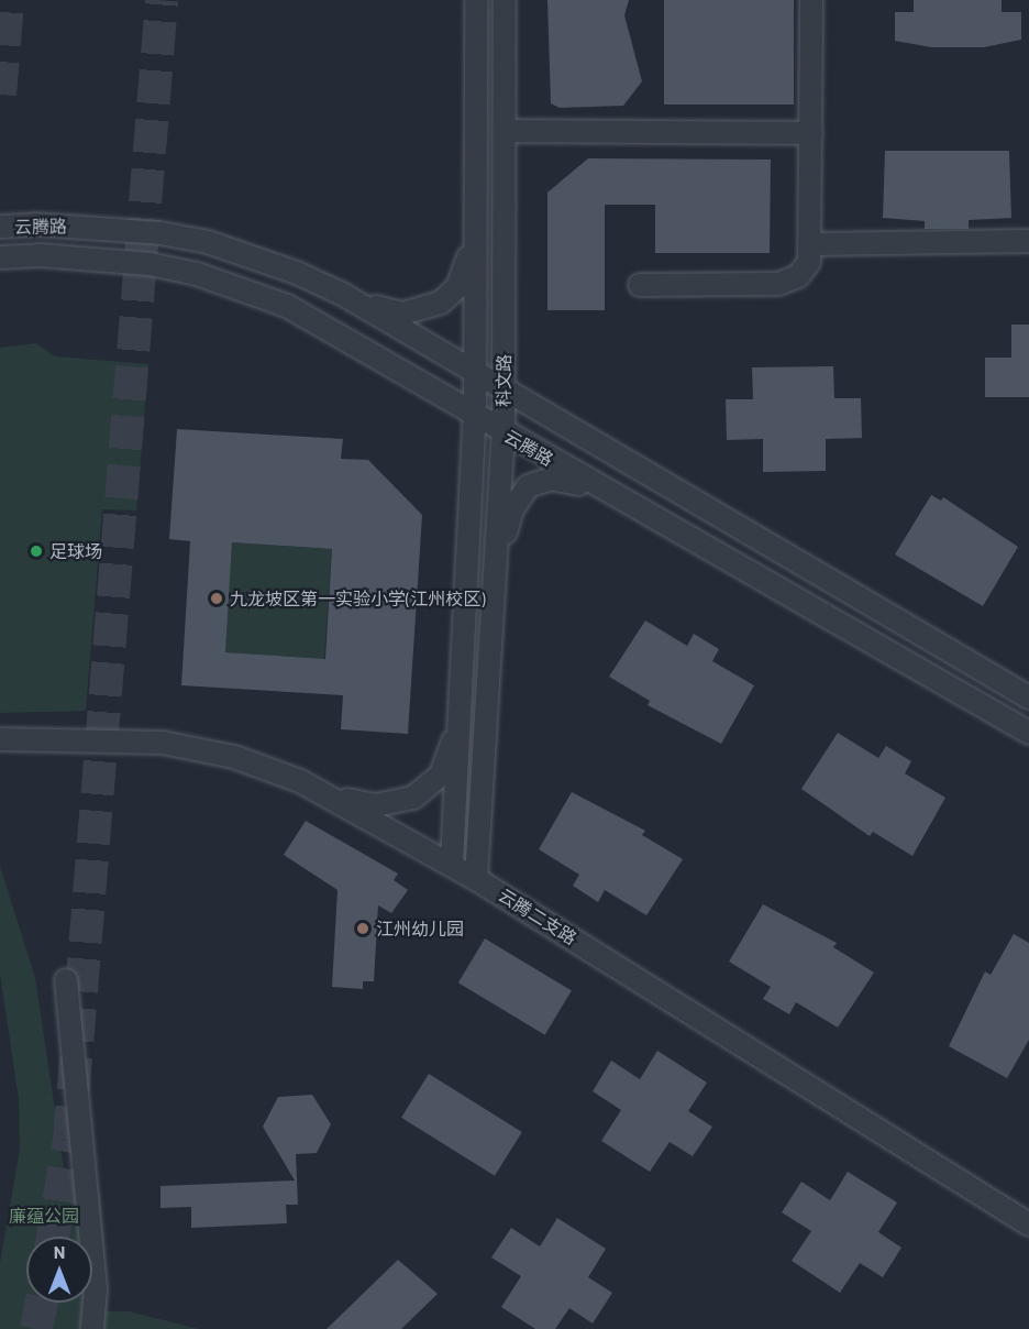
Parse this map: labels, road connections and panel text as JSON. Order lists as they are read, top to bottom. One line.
{"streets":{"street":["云腾路","科文路","云腾二支路"]},"crossings":[["云腾路","科文路"],["科文路","云腾二支路"]],"parks":["廉蕴公园"],"places":["足球场","九龙坡区第一实验小学(江州校区)","江州幼儿园"],"north":"top"}
